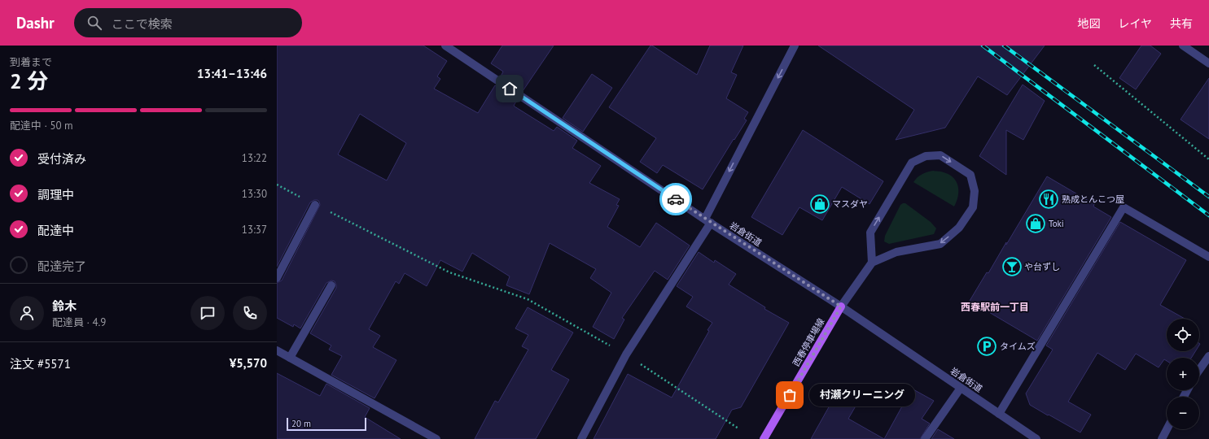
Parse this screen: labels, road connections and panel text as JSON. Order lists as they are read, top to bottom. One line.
{"streets":{"main road":["西春停車場線"],"street":["岩倉街道"]},"crossings":[["岩倉街道","西春停車場線"]],"districts":["西春駅前一丁目"],"places":{"restaurant":["熟成とんこつ屋"],"shop":["マスダヤ","Toki"],"bar":["や台ずし"],"parking":["タイムズ"],"other":["村瀬クリーニング"]},"scale_bar":"20 m","page":{"header":"Dashr","search":"ここで検索","nav":["地図","レイヤ","共有"],"heading":["2 分","到着まで","13:41–13:46"],"panel":["鈴木","配達員 · 4.9","注文 #5571","¥5,570"],"bar":"配達中 · 50 m","list":[["受付済み","13:22"],["調理中","13:30"],["配達中","13:37"],"配達完了"],"map_buttons":["+","−"],"bubble":"村瀬クリーニング","scale":"20 m"}}
